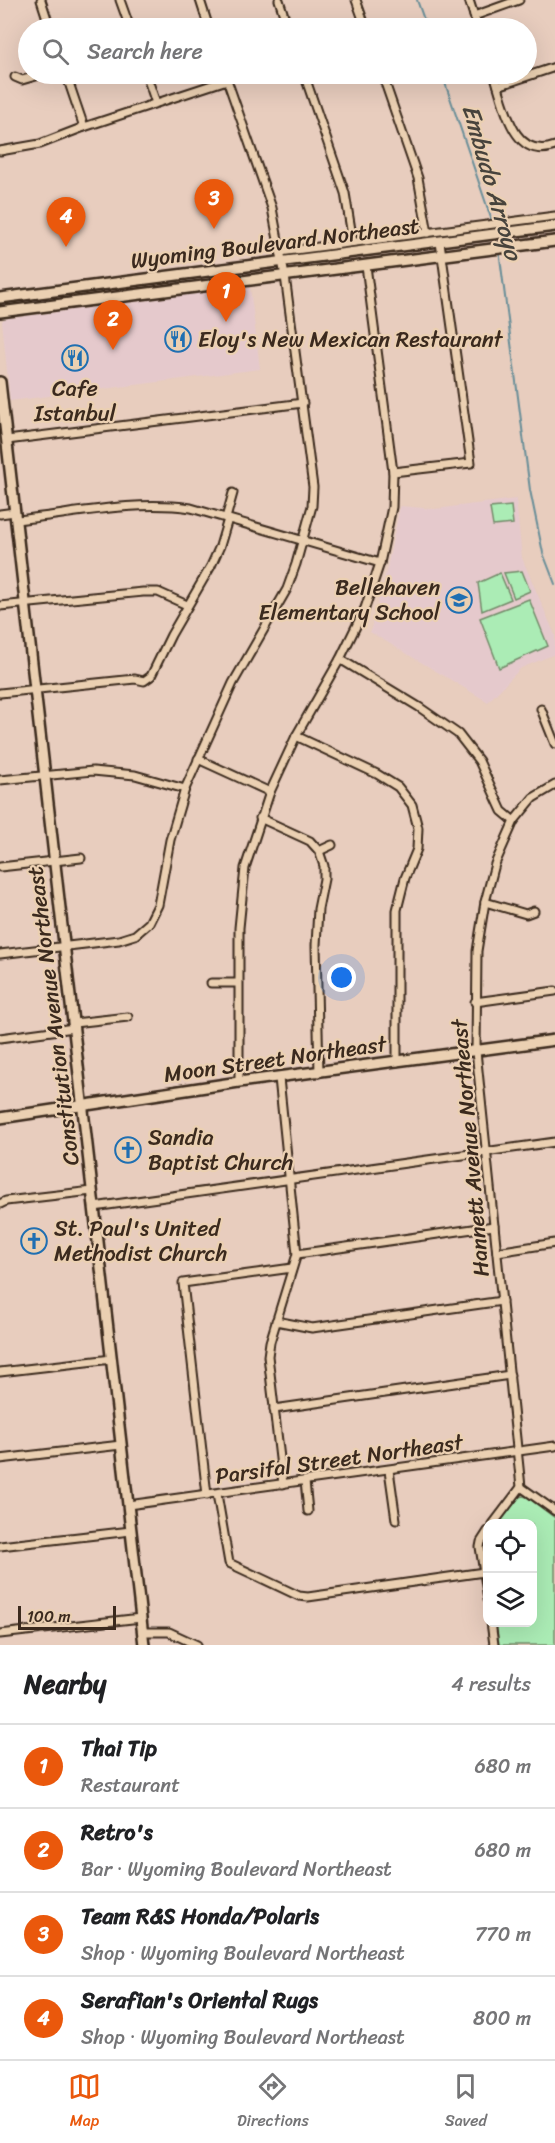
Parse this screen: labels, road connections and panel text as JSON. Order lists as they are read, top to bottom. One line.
{"streets":{"street":["Wyoming Boulevard Northeast","Constitution Avenue Northeast","Moon Street Northeast","Hannett Avenue Northeast","Parsifal Street Northeast"]},"crossings":[["Constitution Avenue Northeast","Moon Street Northeast"],["Constitution Avenue Northeast","Parsifal Street Northeast"],["Moon Street Northeast","Hannett Avenue Northeast"],["Hannett Avenue Northeast","Parsifal Street Northeast"]],"water":["Embudo Arroyo"],"places":{"restaurant":["Eloy's New Mexican Restaurant","Cafe Istanbul"],"school or university":["Bellehaven Elementary School"],"church":["Sandia Baptist Church","St. Paul's United Methodist Church"]},"scale_bar":"100 m","page":{"search":"Search here","pins":["3","4","1","2"],"scale":"100 m","heading":["Nearby","4 results"],"list":[{"mark":"1","name":"Thai Tip","note":"Restaurant","value":"680 m"},{"mark":"2","name":"Retro's","note":"Bar · Wyoming Boulevard Northeast","value":"680 m"},{"mark":"3","name":"Team R&S Honda/Polaris","note":"Shop · Wyoming Boulevard Northeast","value":"770 m"},{"mark":"4","name":"Serafian's Oriental Rugs","note":"Shop · Wyoming Boulevard Northeast","value":"800 m"}],"nav":["Map","Directions","Saved"]}}
